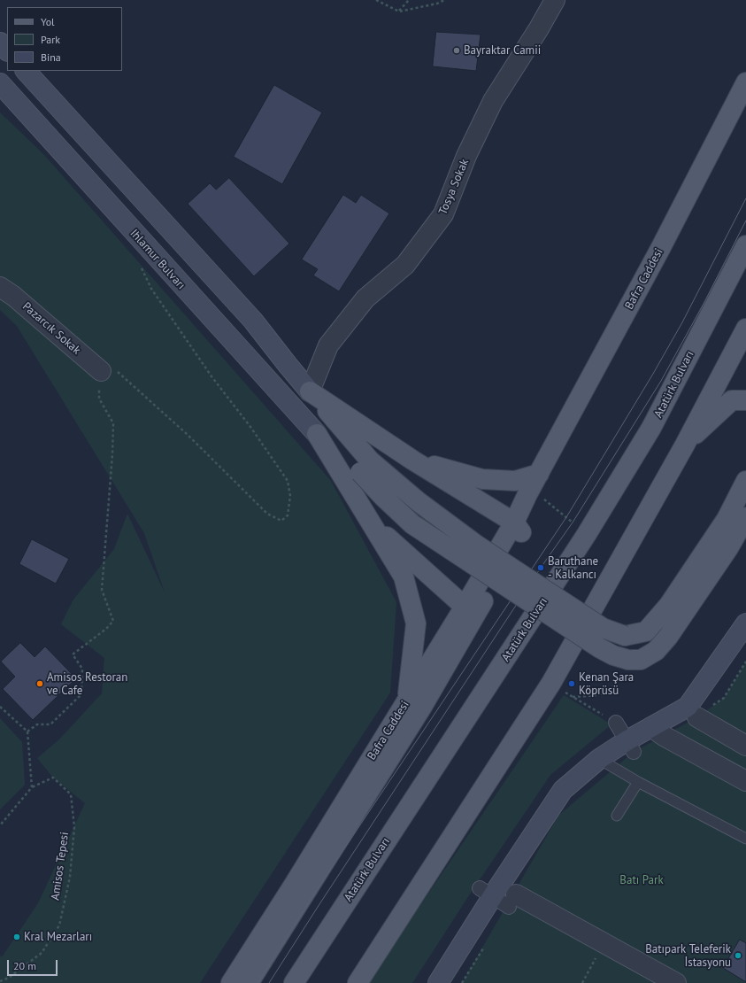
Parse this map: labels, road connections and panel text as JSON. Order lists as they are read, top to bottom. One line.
{"streets":{"main road":["Ihlamur Bulvarı","Bafra Caddesi","Atatürk Bulvarı"],"street":["Tosya Sokak","Pazarcık Sokak"],"path":["Amisos Tepesi"]},"parks":["Batı Park"],"places":["Bayraktar Camii","Baruthane - Kalkancı","Amisos Restoran ve Cafe","Kenan Şara Köprüsü","Kral Mezarları","Batıpark Teleferik İstasyonu"],"legend":["Yol","Park","Bina"],"scale_bar":"20 m"}
